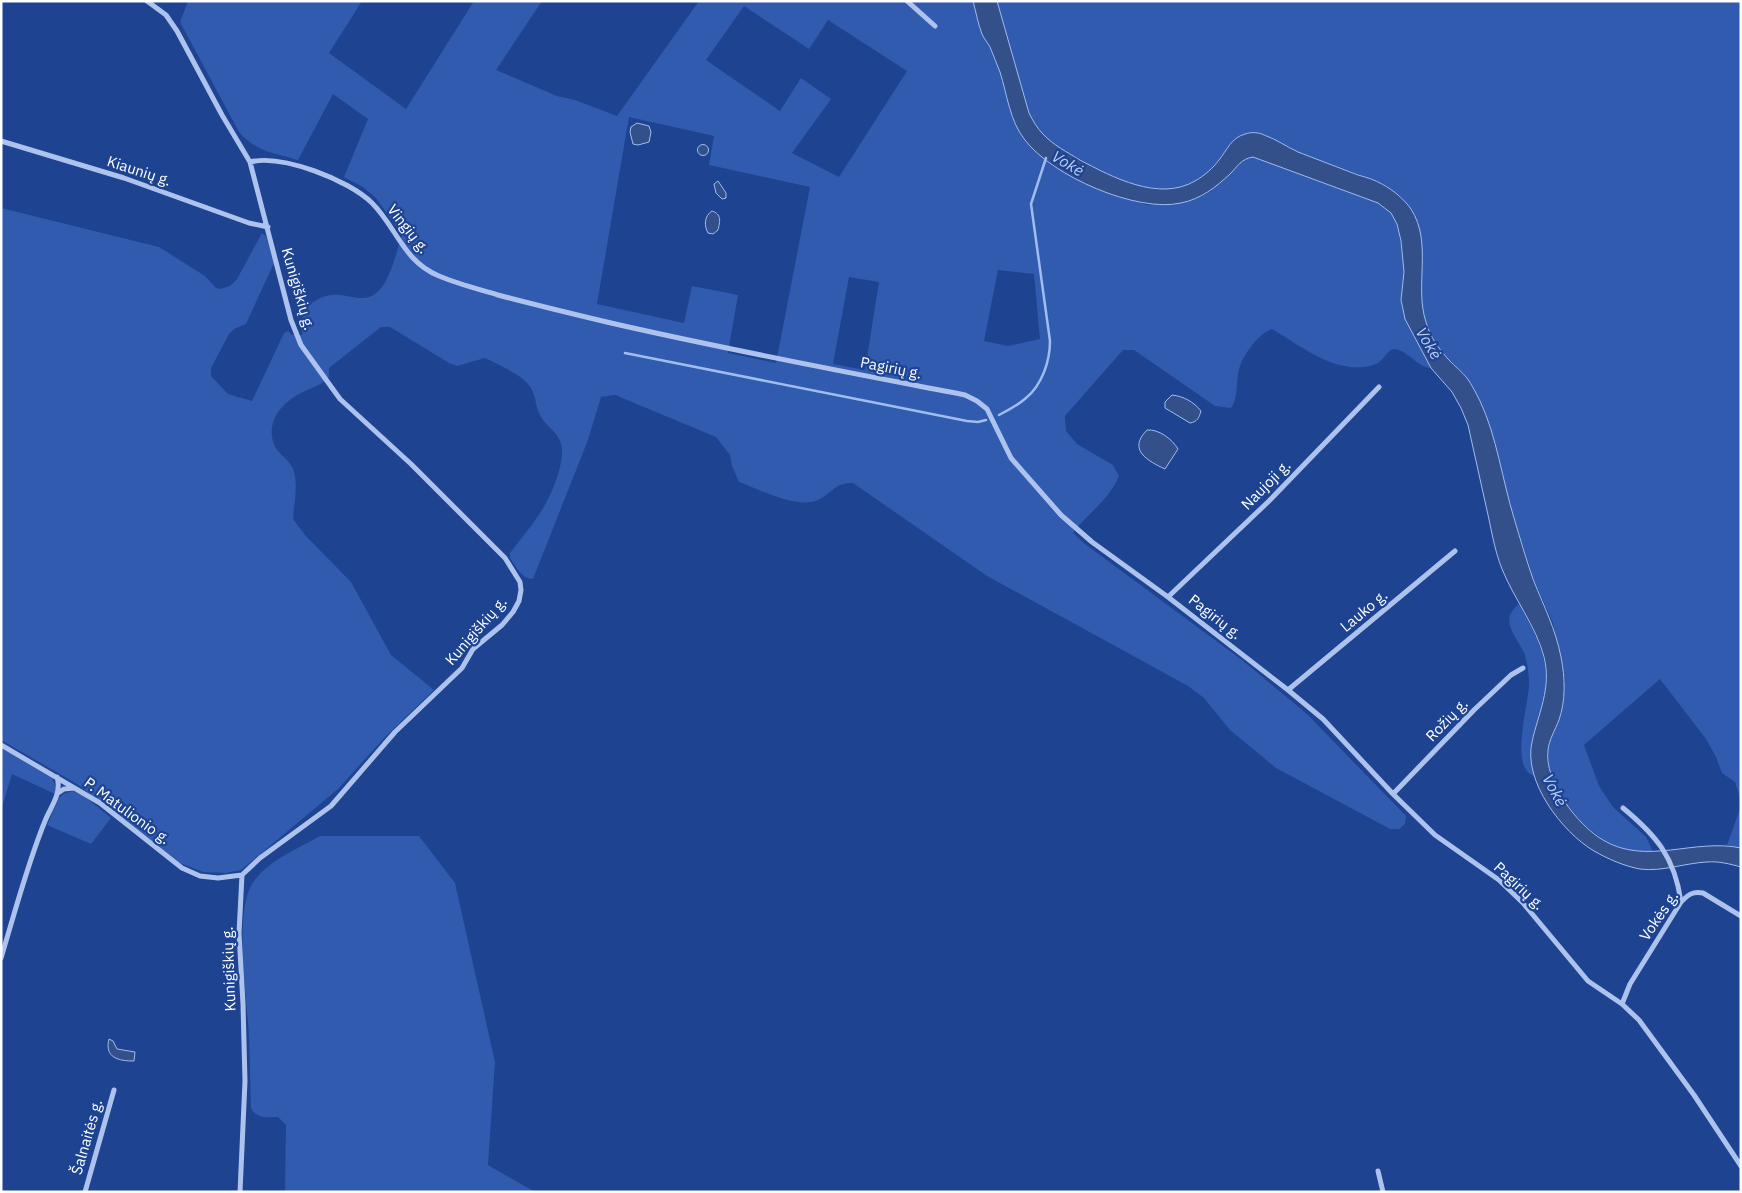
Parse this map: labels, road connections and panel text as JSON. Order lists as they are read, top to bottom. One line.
{"streets":{"street":["Kiaunių g.","Vingių g.","Kunigiškių g.","Pagirių g.","Naujoji g.","Lauko g.","Rožių g.","P. Matulionio g.","Vokės g.","Šalnaitės g."]},"crossings":[["Kiaunių g.","Kunigiškių g."],["Vingių g.","Kunigiškių g."],["Vingių g.","Pagirių g."],["Kunigiškių g.","P. Matulionio g."],["Pagirių g.","Naujoji g."],["Pagirių g.","Lauko g."],["Pagirių g.","Rožių g."],["Pagirių g.","Vokės g."]],"water":["Vokė"]}
